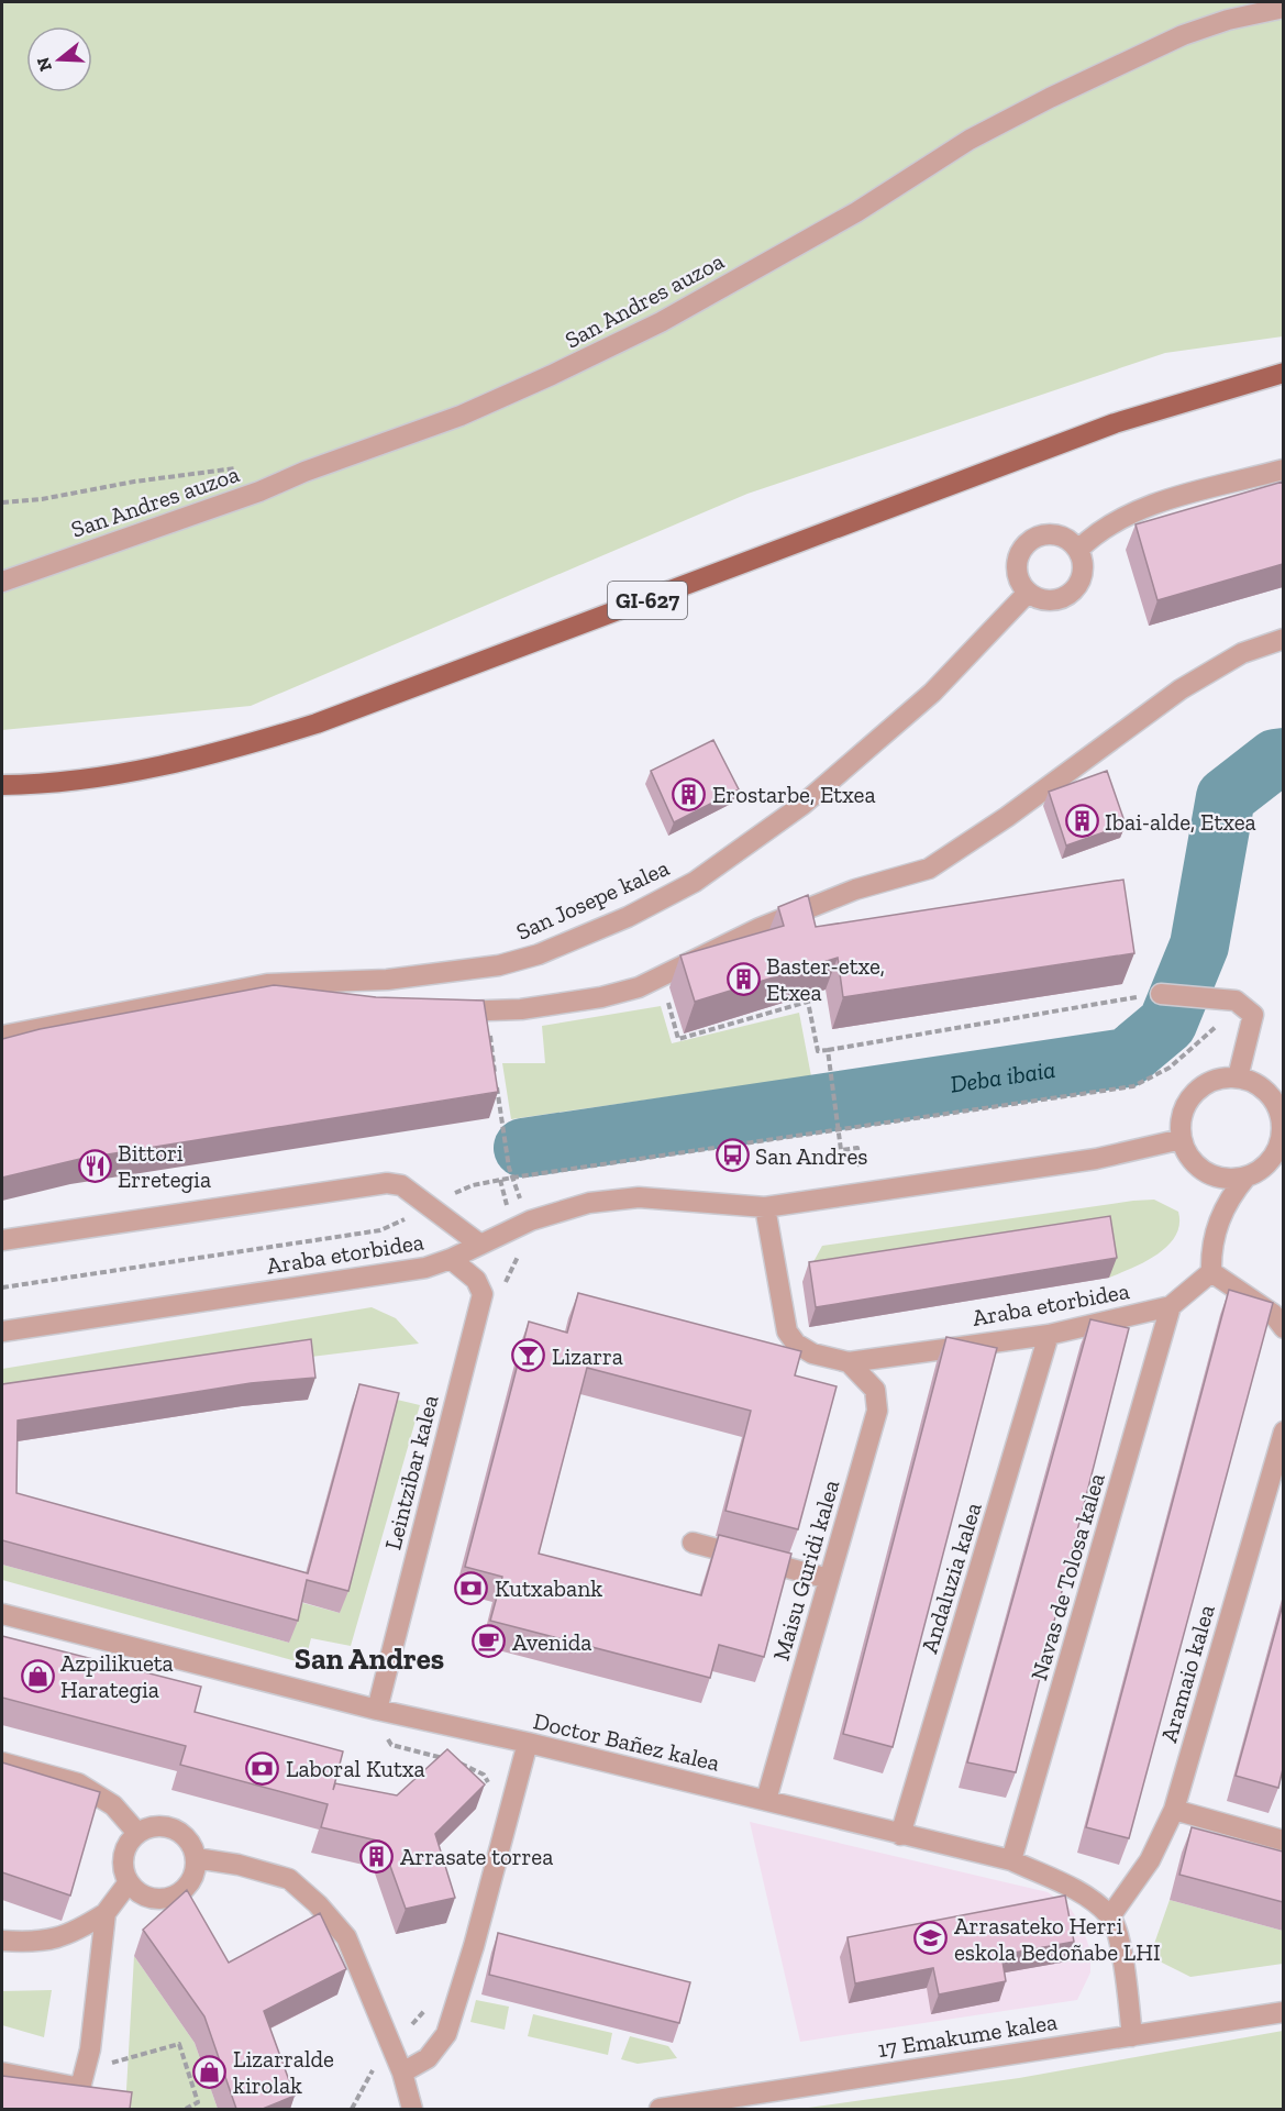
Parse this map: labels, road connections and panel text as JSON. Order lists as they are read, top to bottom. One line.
{"streets":{"main road":["GI-627"],"street":["San Andres auzoa","San Josepe kalea","Araba etorbidea","Leintzibar kalea","Maisu Guridi kalea","Navas de Tolosa kalea","Andaluzia kalea","Aramaio kalea","Doctor Bañez kalea","17 Emakume kalea"]},"crossings":[["Araba etorbidea","Leintzibar kalea"],["Araba etorbidea","Maisu Guridi kalea"],["Araba etorbidea","Navas de Tolosa kalea"],["Araba etorbidea","Andaluzia kalea"],["Leintzibar kalea","Doctor Bañez kalea"],["Maisu Guridi kalea","Doctor Bañez kalea"],["Navas de Tolosa kalea","Doctor Bañez kalea"],["Andaluzia kalea","Doctor Bañez kalea"],["Aramaio kalea","Doctor Bañez kalea"]],"districts":["San Andres"],"water":["Deba ibaia"],"places":{"building":["Erostarbe, Etxea","Ibai-alde, Etxea","Baster-etxe, Etxea","Arrasate torrea"],"bus stop":["San Andres"],"restaurant":["Bittori Erretegia"],"bar":["Lizarra"],"bank":["Kutxabank","Laboral Kutxa"],"cafe":["Avenida"],"shop":["Azpilikueta Harategia","Lizarralde kirolak"],"school or university":["Arrasateko Herri eskola Bedoñabe LHI"]},"north":"left"}
